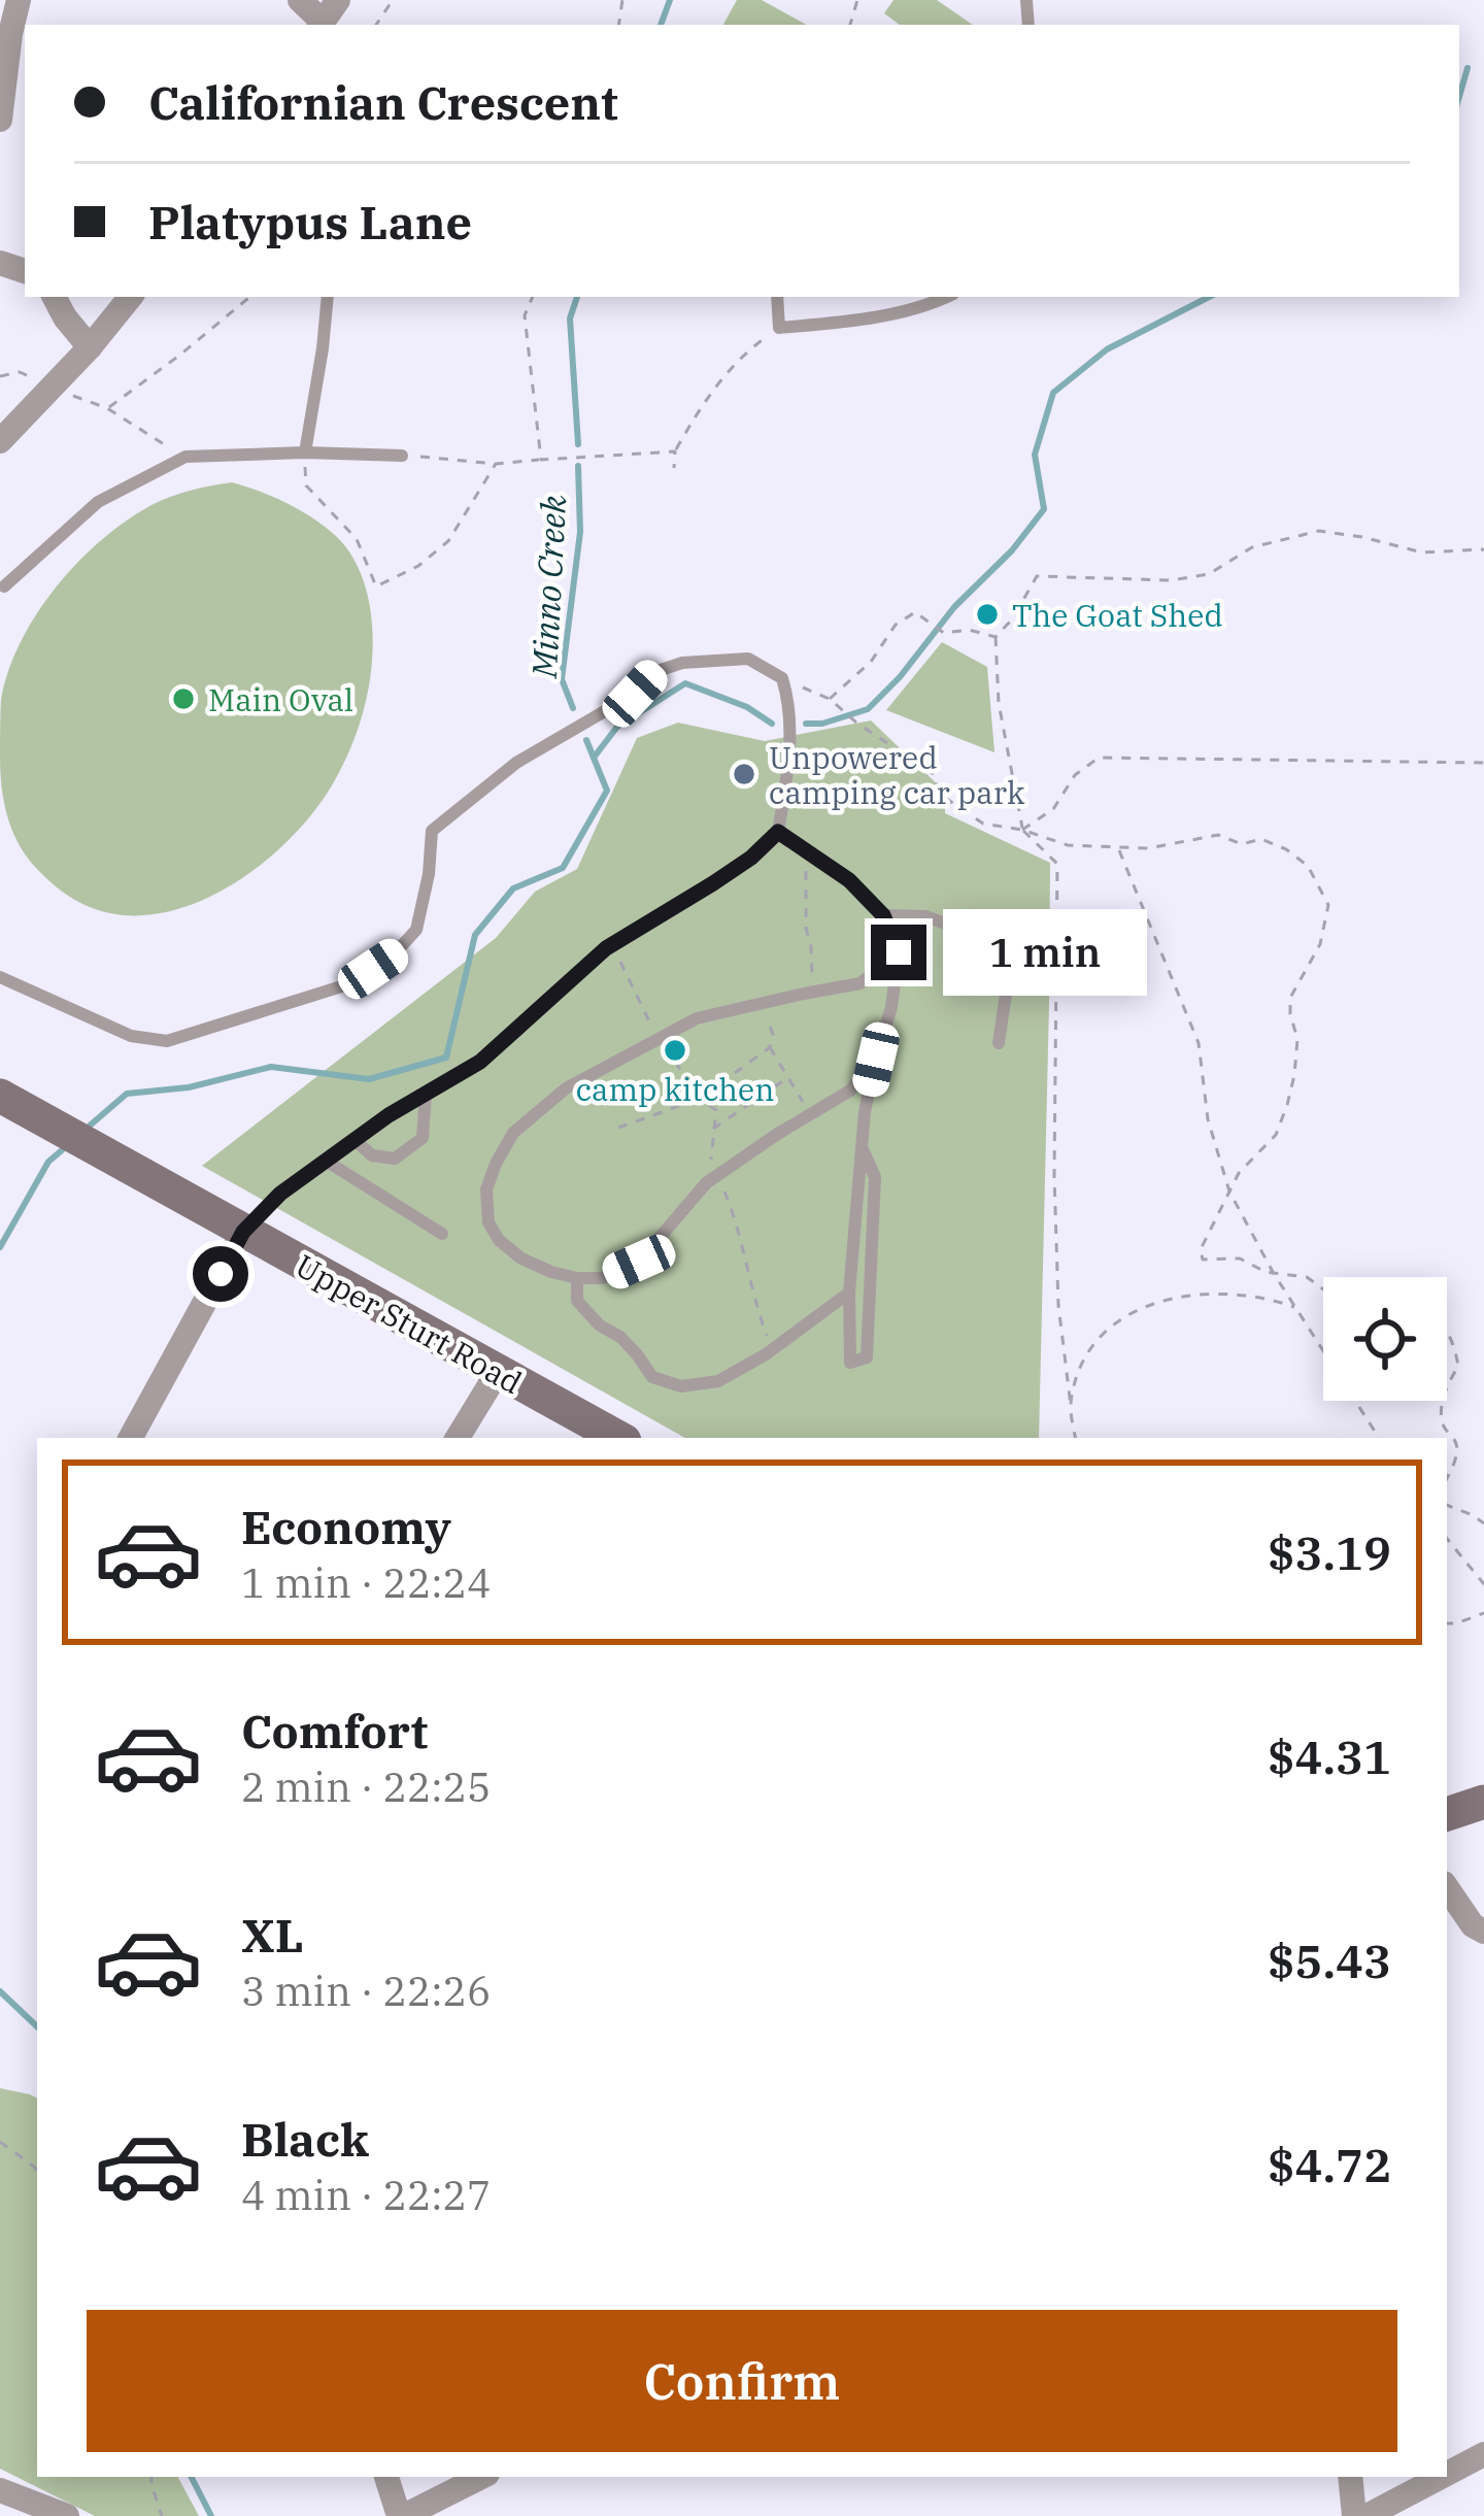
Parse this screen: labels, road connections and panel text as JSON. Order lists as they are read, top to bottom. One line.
{"streets":{"main road":["Upper Sturt Road"]},"water":["Minno Creek"],"places":["The Goat Shed","Main Oval","Unpowered camping car park","camp kitchen"],"page":{"banner":["Californian Crescent","Platypus Lane"],"bubble":"1 min","list":[{"name":"Economy","note":"1 min · 22:24","value":"$3.19"},{"name":"Comfort","note":"2 min · 22:25","value":"$4.31"},{"name":"XL","note":"3 min · 22:26","value":"$5.43"},{"name":"Black","note":"4 min · 22:27","value":"$4.72"}],"buttons":"Confirm"}}
